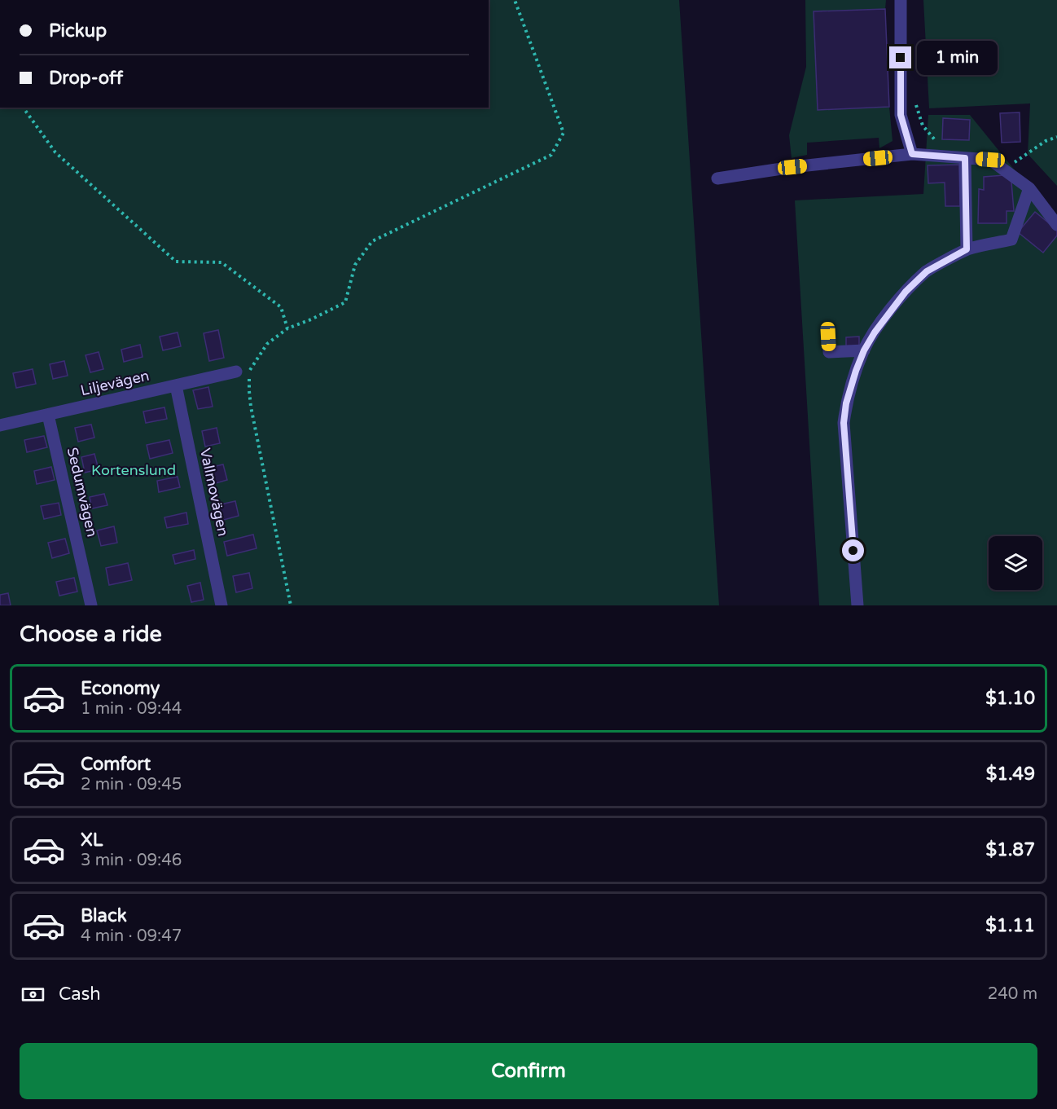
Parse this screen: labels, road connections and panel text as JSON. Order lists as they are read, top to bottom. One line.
{"streets":{"street":["Liljevägen","Sedumvägen","Vallmovägen"]},"crossings":[["Liljevägen","Sedumvägen"],["Liljevägen","Vallmovägen"]],"parks":["Kortenslund"],"page":{"banner":["Pickup","Drop-off"],"bubble":"1 min","heading":"Choose a ride","list":[{"name":"Economy","note":"1 min · 09:44","value":"$1.10"},{"name":"Comfort","note":"2 min · 09:45","value":"$1.49"},{"name":"XL","note":"3 min · 09:46","value":"$1.87"},{"name":"Black","note":"4 min · 09:47","value":"$1.11"}],"pay":["Cash","240 m"],"buttons":"Confirm"}}
